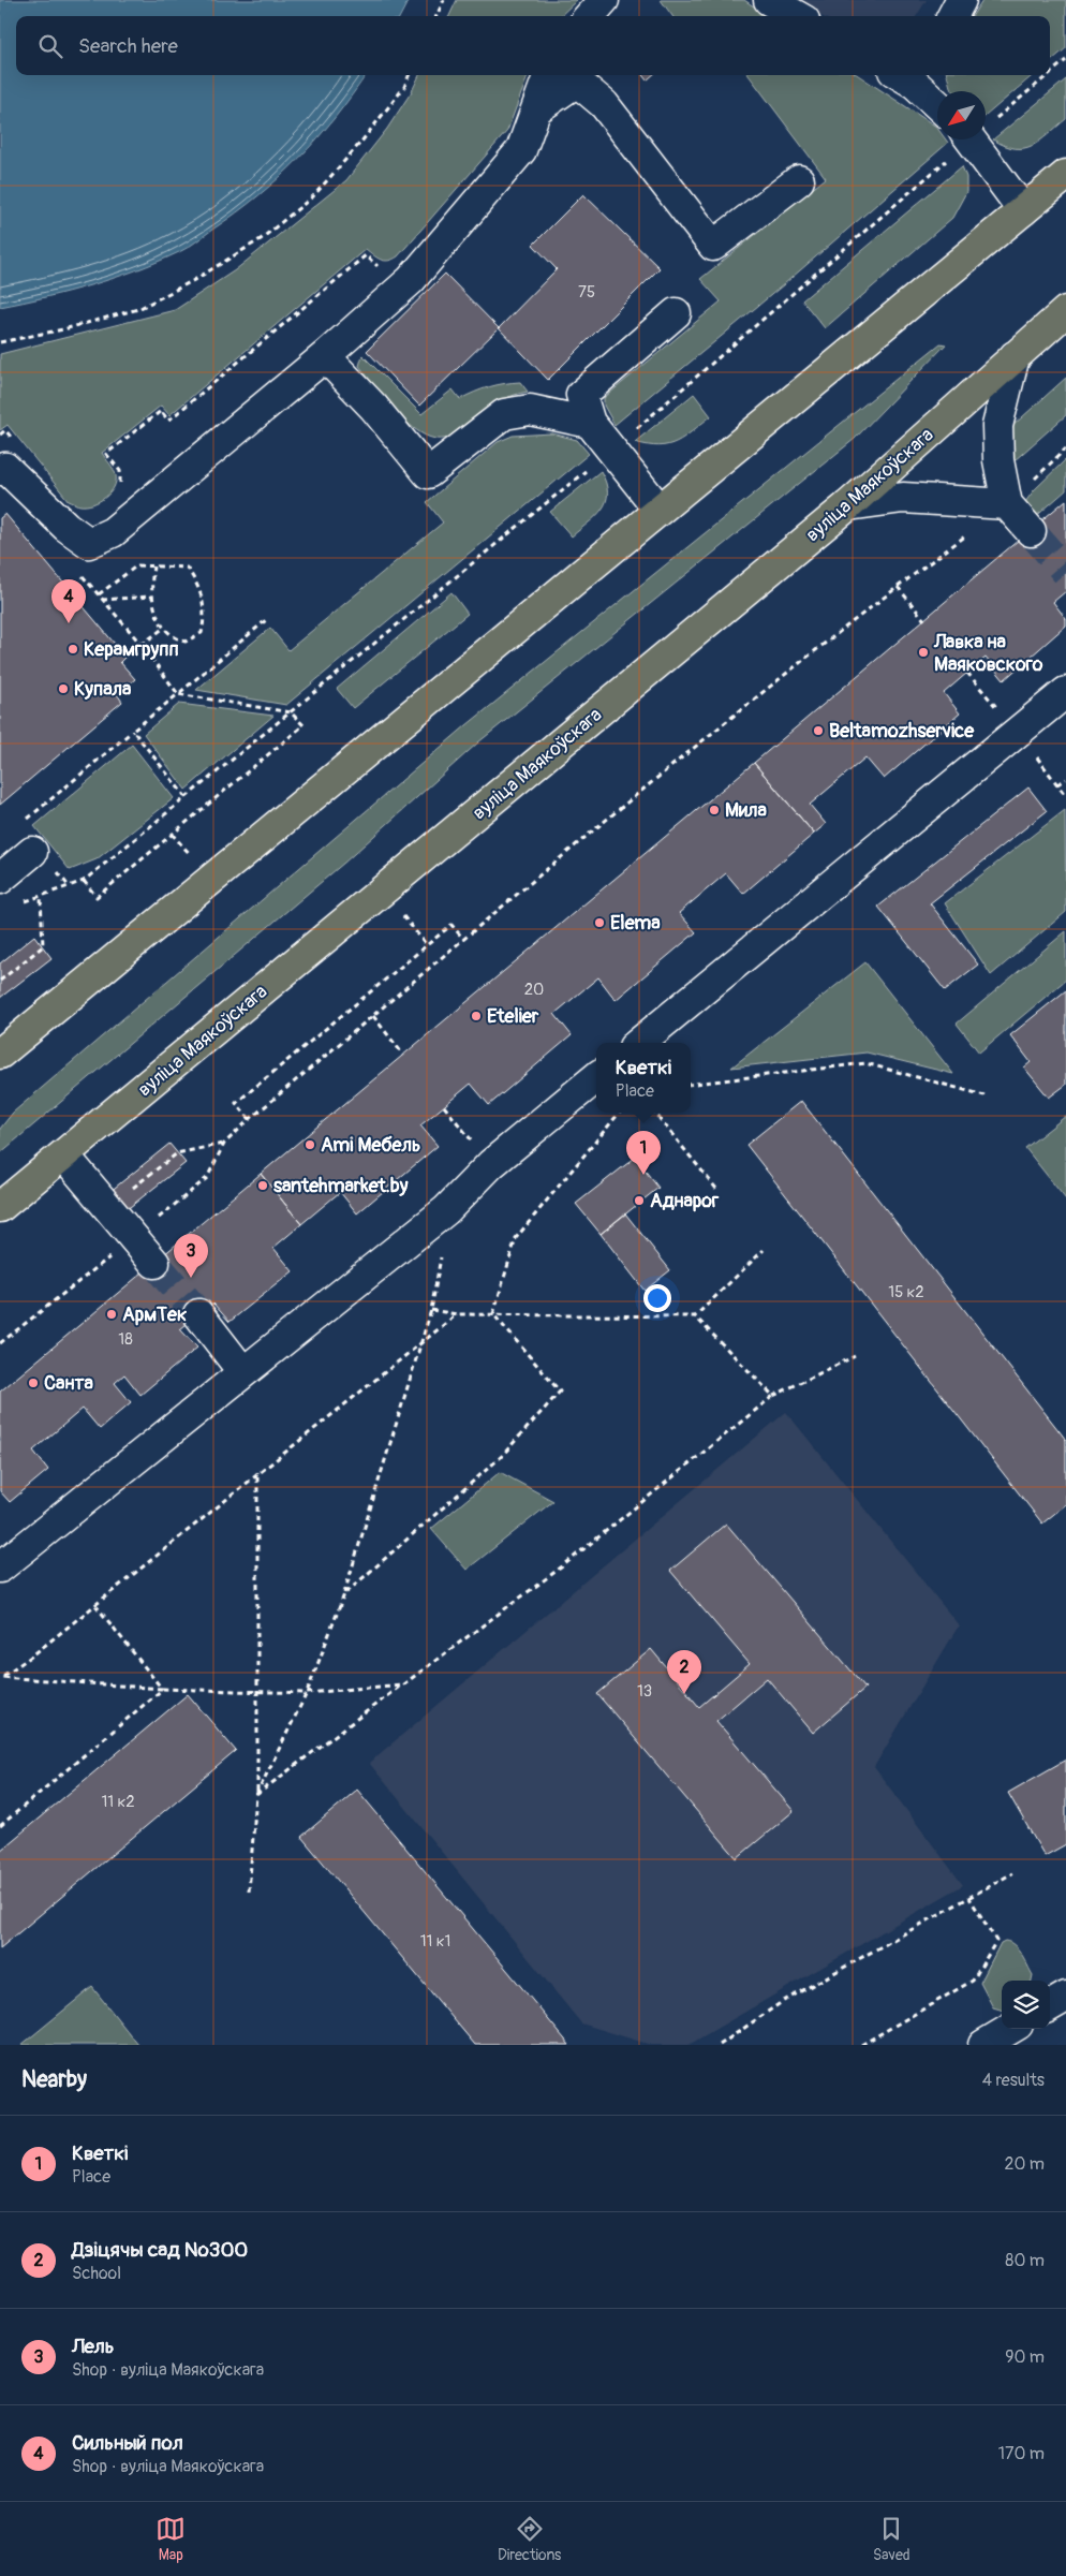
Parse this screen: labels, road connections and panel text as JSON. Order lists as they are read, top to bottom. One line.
{"streets":{"main road":["вуліца Маякоўскага"]},"places":["Керамгрупп","Лавка на Маяковского","Купала","Beltamozhservice","Мила","Elema","Etelier","Ami Мебель","santehmarket.by","Аднарог","АрмТек","Санта"],"house_numbers":["75","20","15 к2","18","13","11 к2","11 к1"],"north":"bottom left","page":{"search":"Search here","pins":["4","1","3","2"],"popup":["Кветкі","Place"],"heading":["Nearby","4 results"],"list":[{"mark":"1","name":"Кветкі","note":"Place","value":"20 m"},{"mark":"2","name":"Дзіцячы сад №300","note":"School","value":"80 m"},{"mark":"3","name":"Лель","note":"Shop · вуліца Маякоўскага","value":"90 m"},{"mark":"4","name":"Сильный пол","note":"Shop · вуліца Маякоўскага","value":"170 m"}],"nav":["Map","Directions","Saved"]}}
